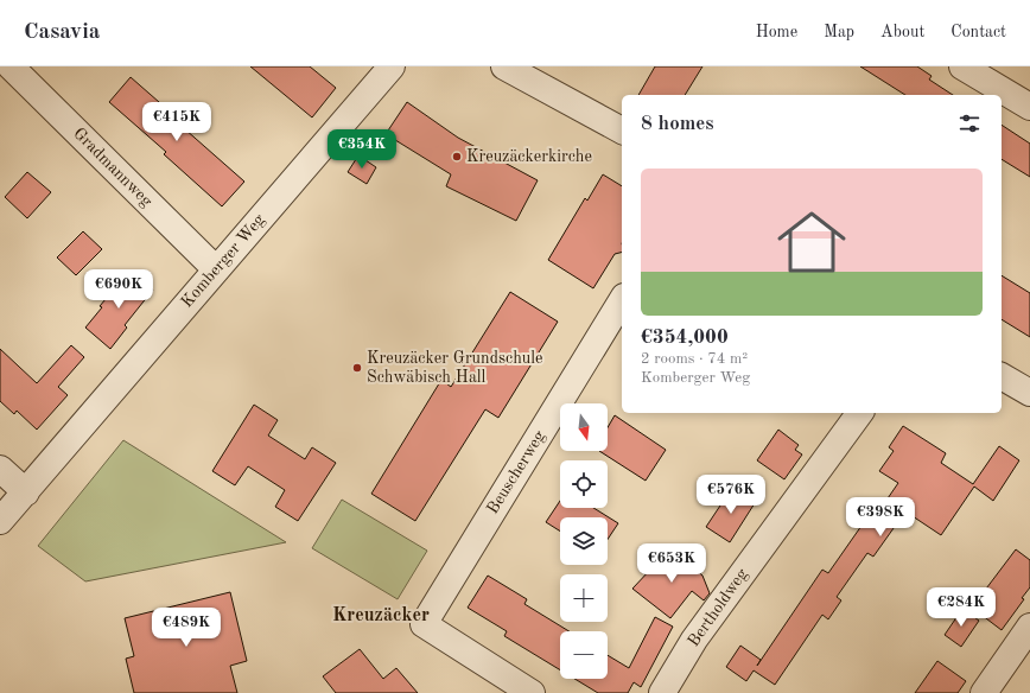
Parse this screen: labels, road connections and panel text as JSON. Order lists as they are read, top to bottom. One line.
{"streets":{"street":["Gradmannweg","Komberger Weg","Beuscherweg","Bertholdweg"]},"crossings":[["Gradmannweg","Komberger Weg"]],"districts":["Kreuzäcker"],"places":["Kreuzäckerkirche","Kreuzäcker Grundschule Schwäbisch Hall"],"north":"bottom","page":{"header":"Casavia","nav":["Home","Map","About","Contact"],"heading":"8 homes","price":["€415K","€354K","€690K","€576K","€398K","€653K","€284K","€489K"],"list":[{"name":"€354,000","note":"2 rooms · 74 m² · Komberger Weg"}],"map_buttons":["+","−"]}}
